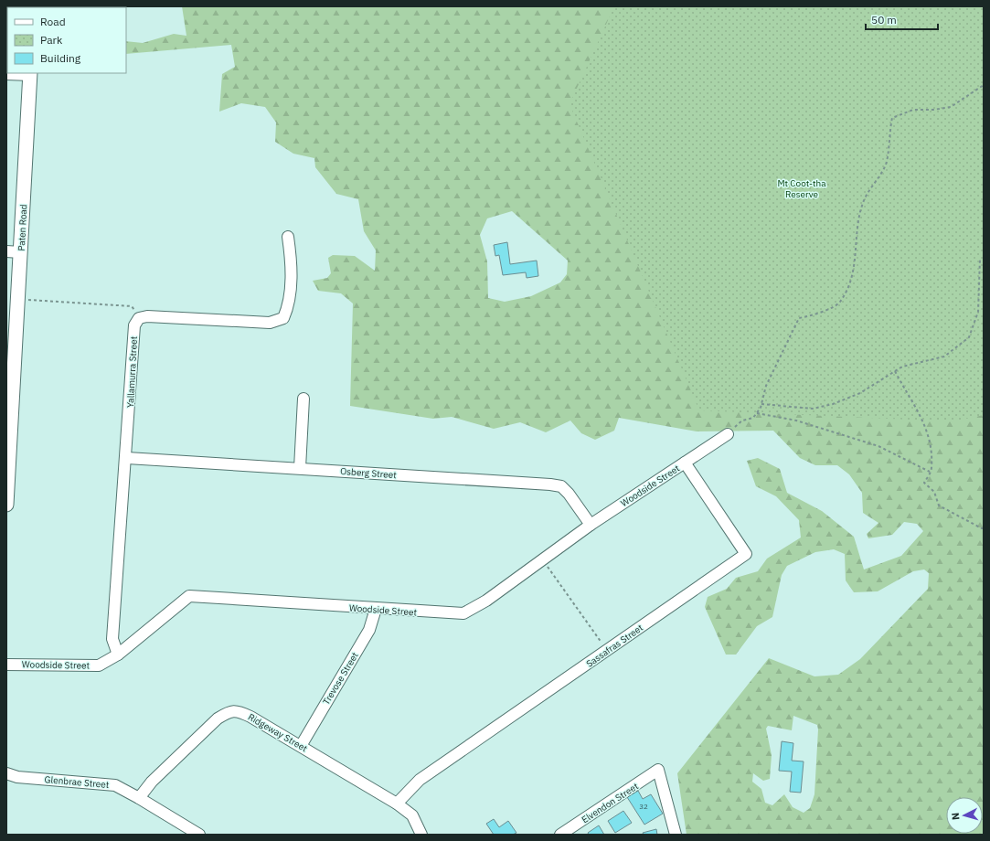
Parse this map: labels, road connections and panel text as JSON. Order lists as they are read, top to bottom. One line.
{"streets":{"street":["Paten Road","Yallamurra Street","Osberg Street","Woodside Street","Sassafras Street","Trevose Street","Ridgeway Street","Glenbrae Street","Elvendon Street"]},"crossings":[["Yallamurra Street","Osberg Street"],["Yallamurra Street","Woodside Street"],["Osberg Street","Woodside Street"],["Woodside Street","Sassafras Street"],["Woodside Street","Trevose Street"],["Sassafras Street","Ridgeway Street"],["Trevose Street","Ridgeway Street"],["Ridgeway Street","Glenbrae Street"]],"parks":["Mt Coot-tha Reserve"],"house_numbers":["32"],"legend":["Road","Park","Building"],"scale_bar":"50 m","north":"left"}
